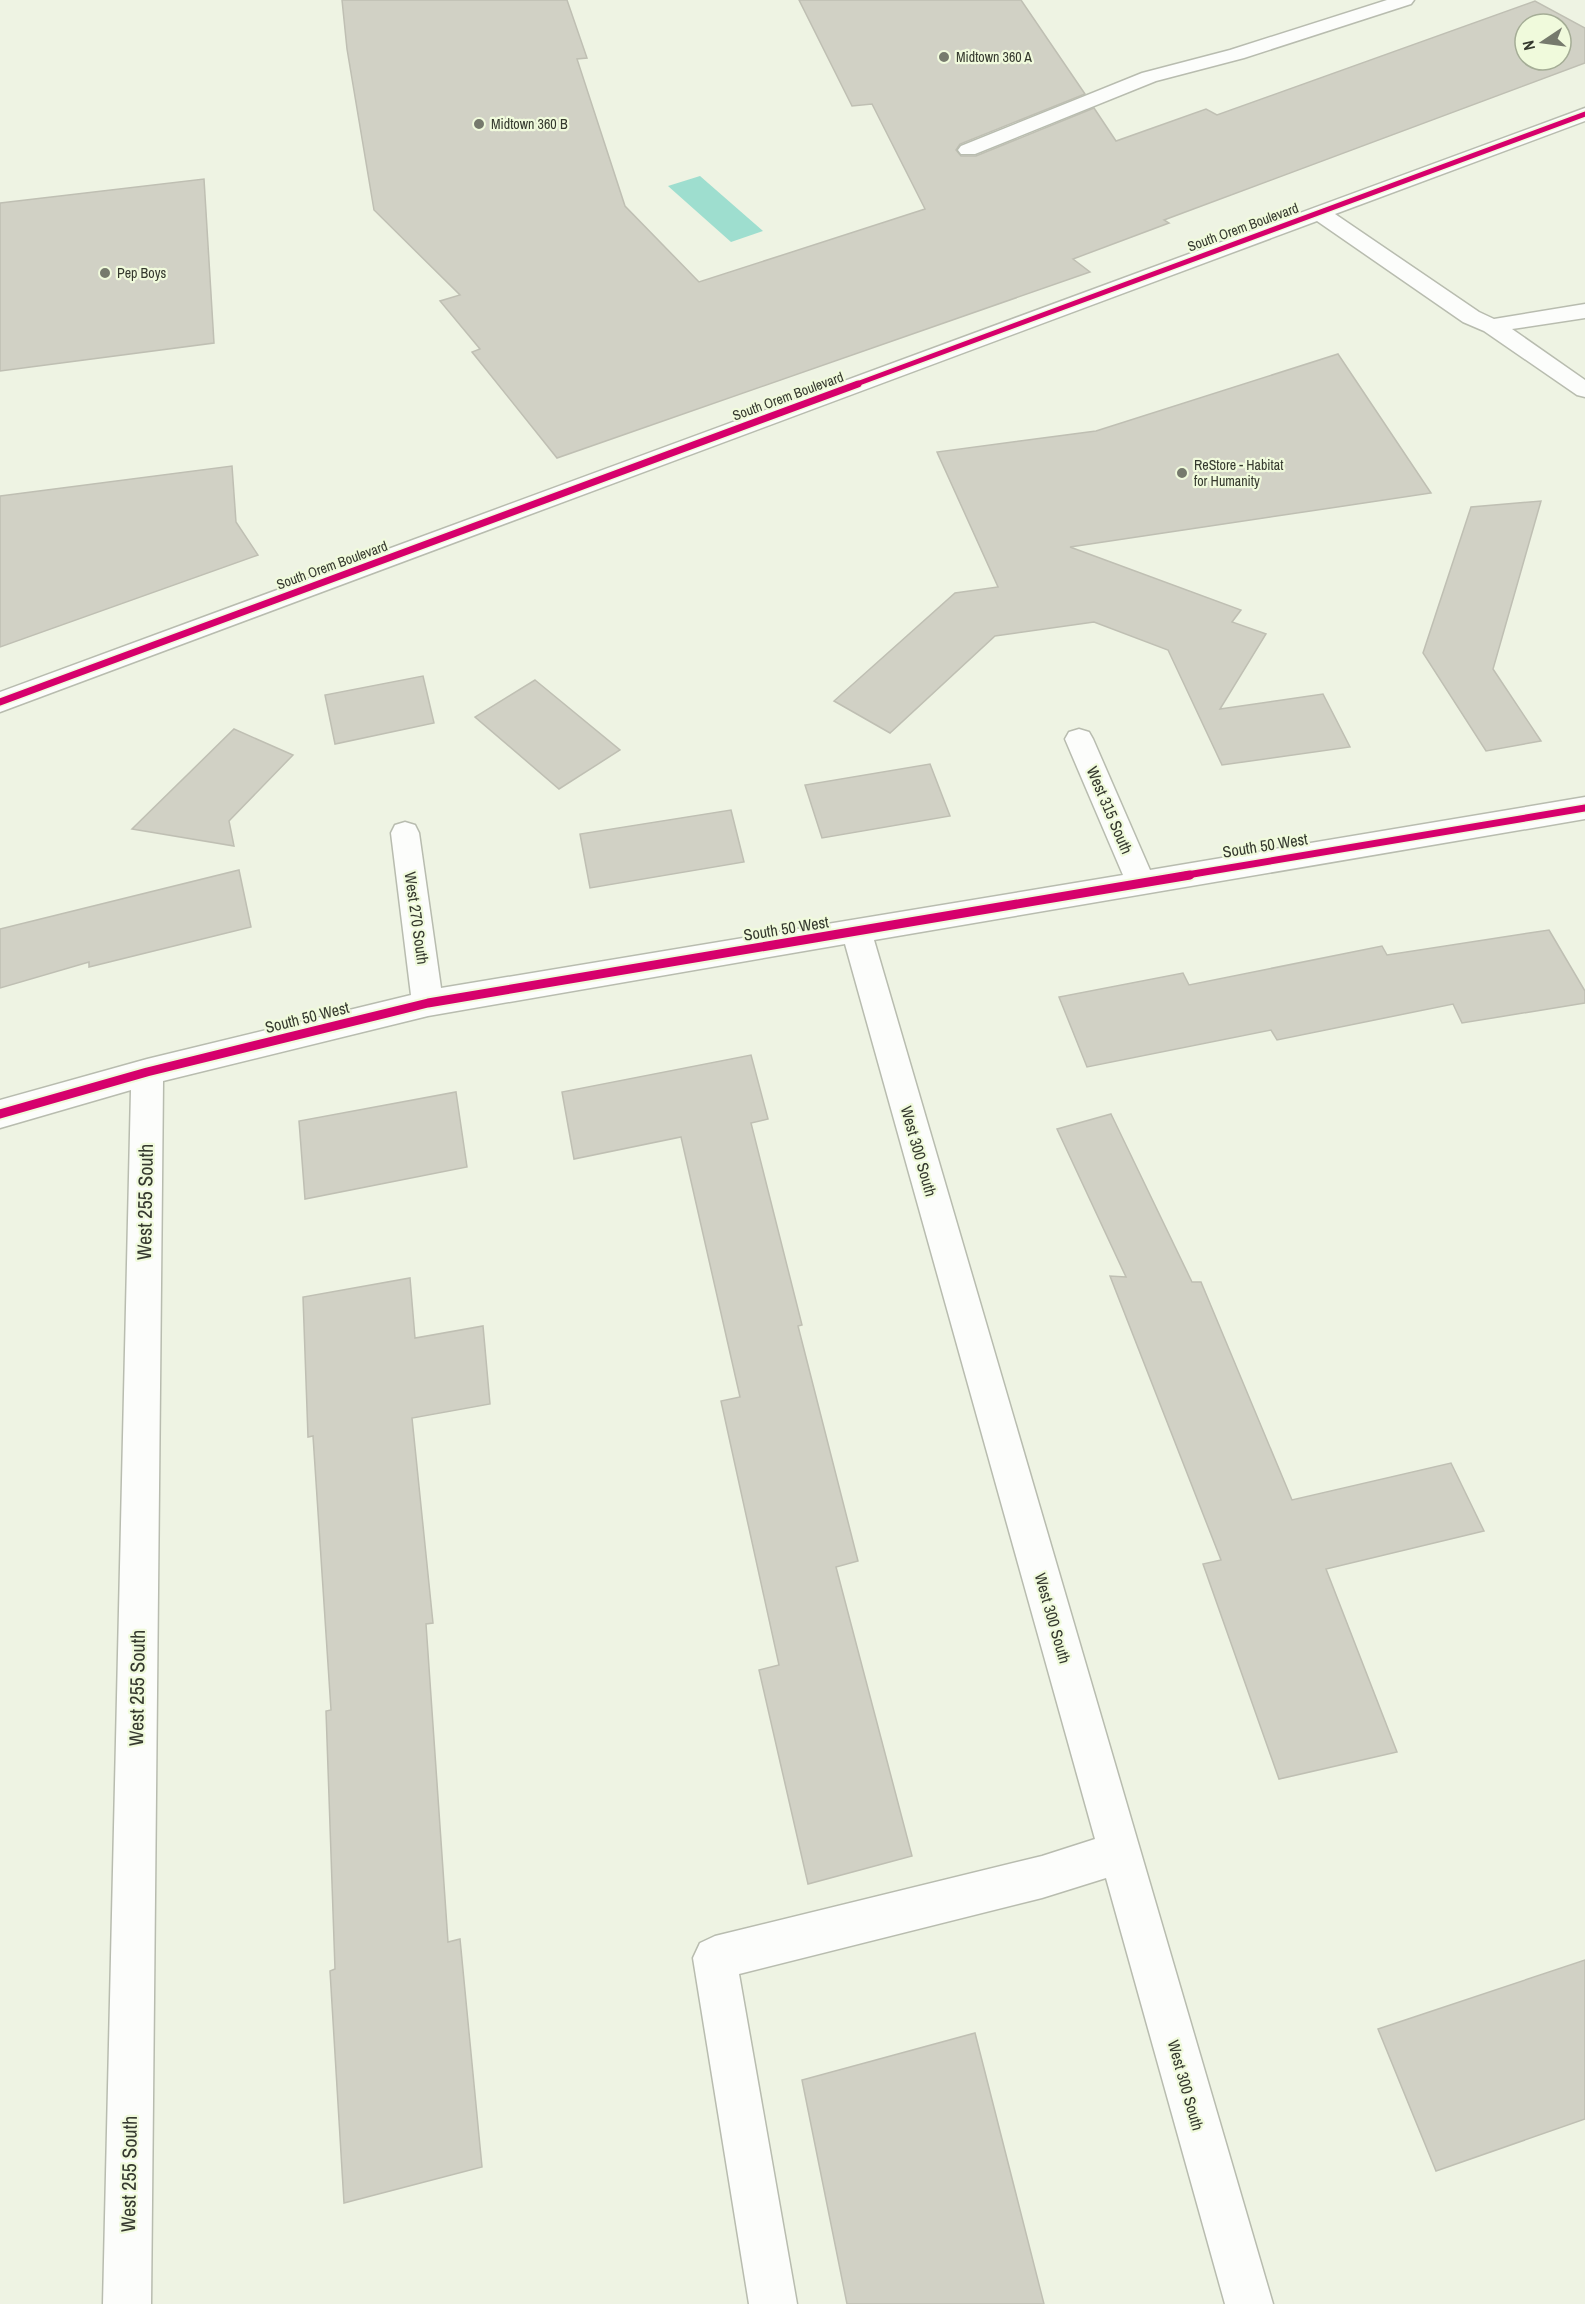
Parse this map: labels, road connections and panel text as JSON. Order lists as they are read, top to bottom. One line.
{"streets":{"street":["South Orem Boulevard","West 315 South","South 50 West","West 270 South","West 300 South","West 255 South"]},"crossings":[["West 315 South","South 50 West"],["South 50 West","West 270 South"],["South 50 West","West 300 South"],["South 50 West","West 255 South"]],"places":["Midtown 360 A","Midtown 360 B","Pep Boys","ReStore - Habitat for Humanity"],"north":"left"}
